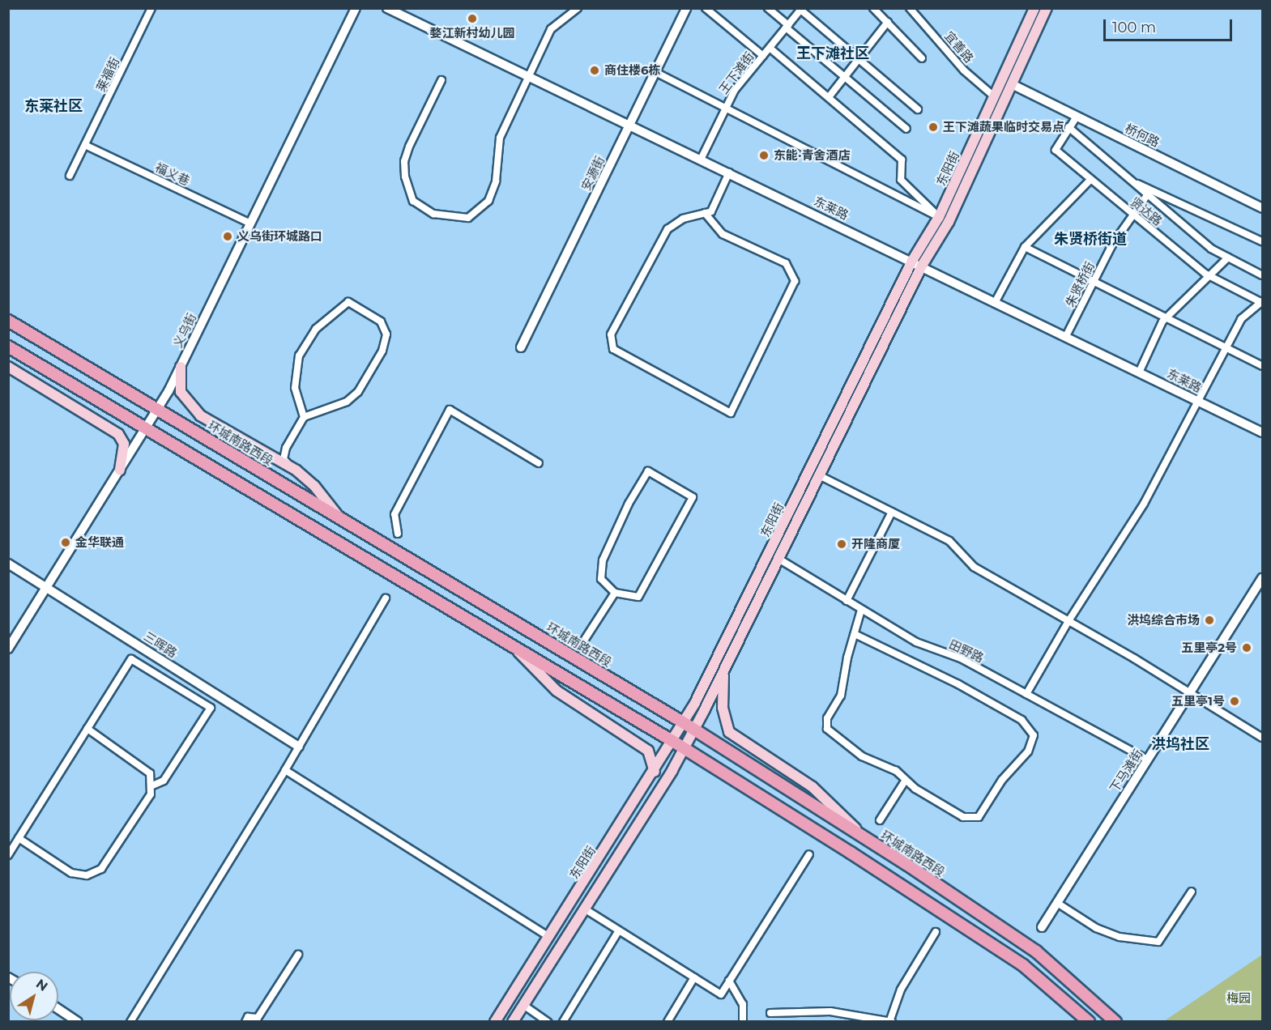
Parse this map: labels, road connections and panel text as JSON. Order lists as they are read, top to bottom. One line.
{"streets":{"main road":["东阳街","环城南路西段"],"street":["宜善路","王下滩街","莱福街","桥何路","安源街","福义巷","东莱路","贤达路","朱贤桥街","义乌街","三晖路","田野路","下马滩街"]},"crossings":[["宜善路","东阳街"],["王下滩街","东莱路"],["莱福街","福义巷"],["桥何路","东阳街"],["桥何路","贤达路"],["东阳街","东莱路"],["东阳街","环城南路西段"],["东阳街","田野路"],["安源街","东莱路"],["福义巷","义乌街"],["东莱路","朱贤桥街"],["贤达路","朱贤桥街"],["义乌街","环城南路西段"],["义乌街","三晖路"],["田野路","下马滩街"]],"districts":["王下滩社区","东莱社区","朱贤桥街道","洪坞社区"],"parks":["梅园"],"places":["婺江新村幼儿园","商住楼6栋","王下滩蔬果临时交易点","东能·青舍酒店","义乌街环城路口","金华联通","开隆商厦","洪坞综合市场","五里亭2号","五里亭1号"],"scale_bar":"100 m","north":"top right"}
